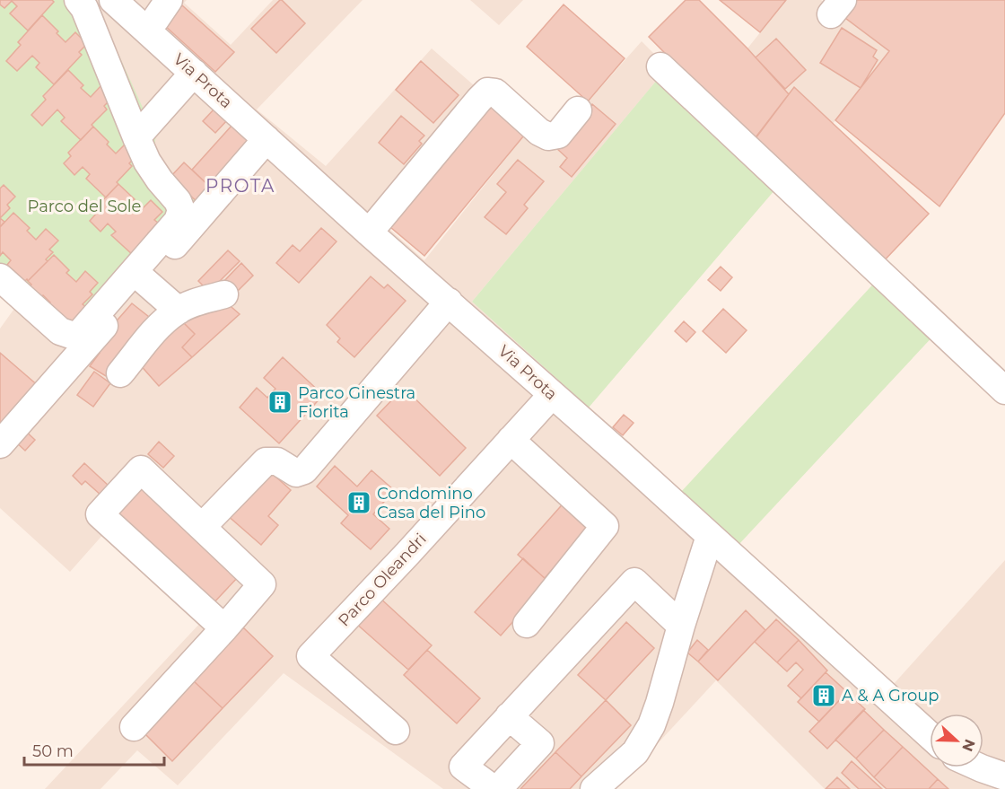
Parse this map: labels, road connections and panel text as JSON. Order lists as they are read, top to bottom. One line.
{"streets":{"street":["Via Prota","Parco Oleandri"]},"crossings":[["Via Prota","Parco Oleandri"]],"districts":["PROTA"],"parks":["Parco del Sole"],"places":{"building":["Parco Ginestra Fiorita","Condomino Casa del Pino","A & A Group"]},"scale_bar":"50 m","north":"right"}
